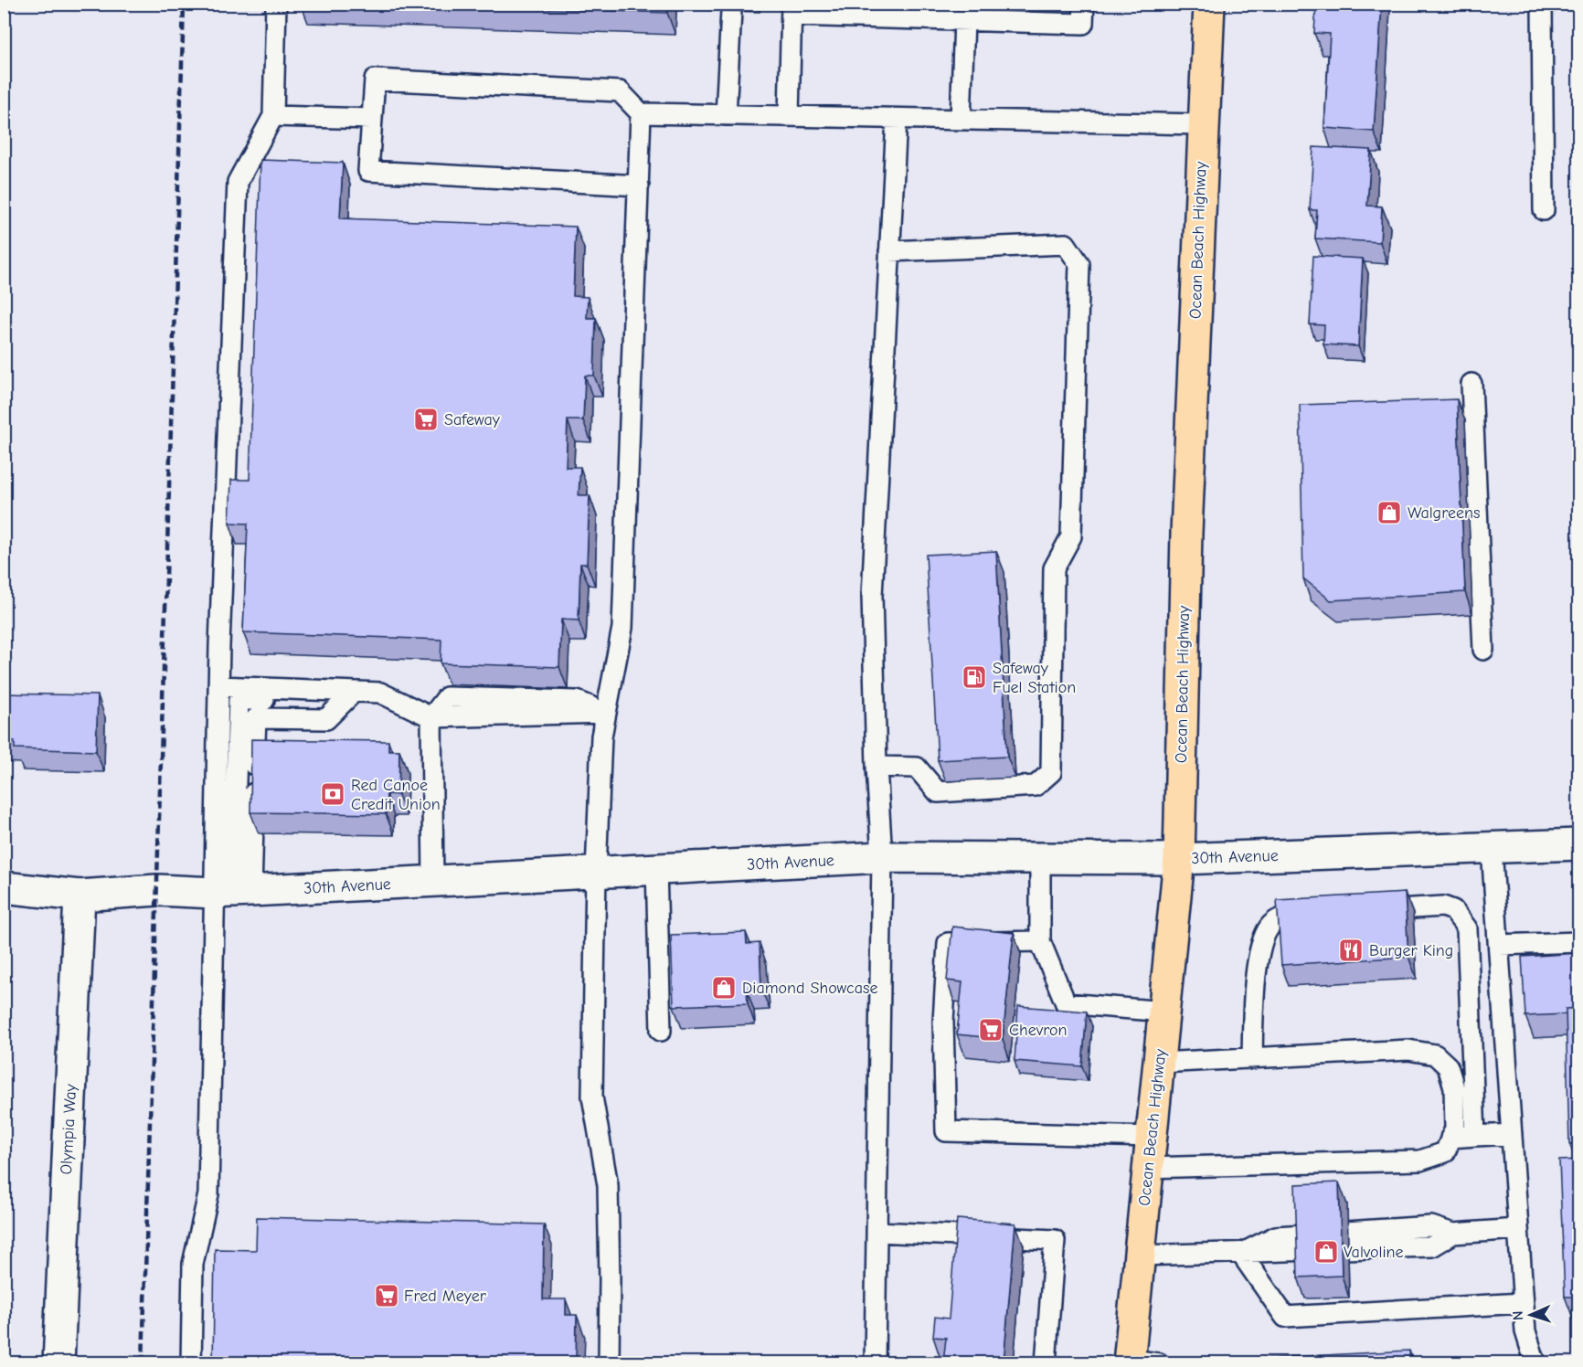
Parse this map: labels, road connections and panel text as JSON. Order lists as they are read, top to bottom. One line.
{"streets":{"main road":["Ocean Beach Highway"],"street":["30th Avenue","Olympia Way"]},"crossings":[["Ocean Beach Highway","30th Avenue"],["30th Avenue","Olympia Way"]],"places":{"supermarket":["Safeway","Chevron","Fred Meyer"],"shop":["Walgreens","Diamond Showcase","Valvoline"],"fuel station":["Safeway Fuel Station"],"bank":["Red Canoe Credit Union"],"restaurant":["Burger King"]},"north":"left"}
